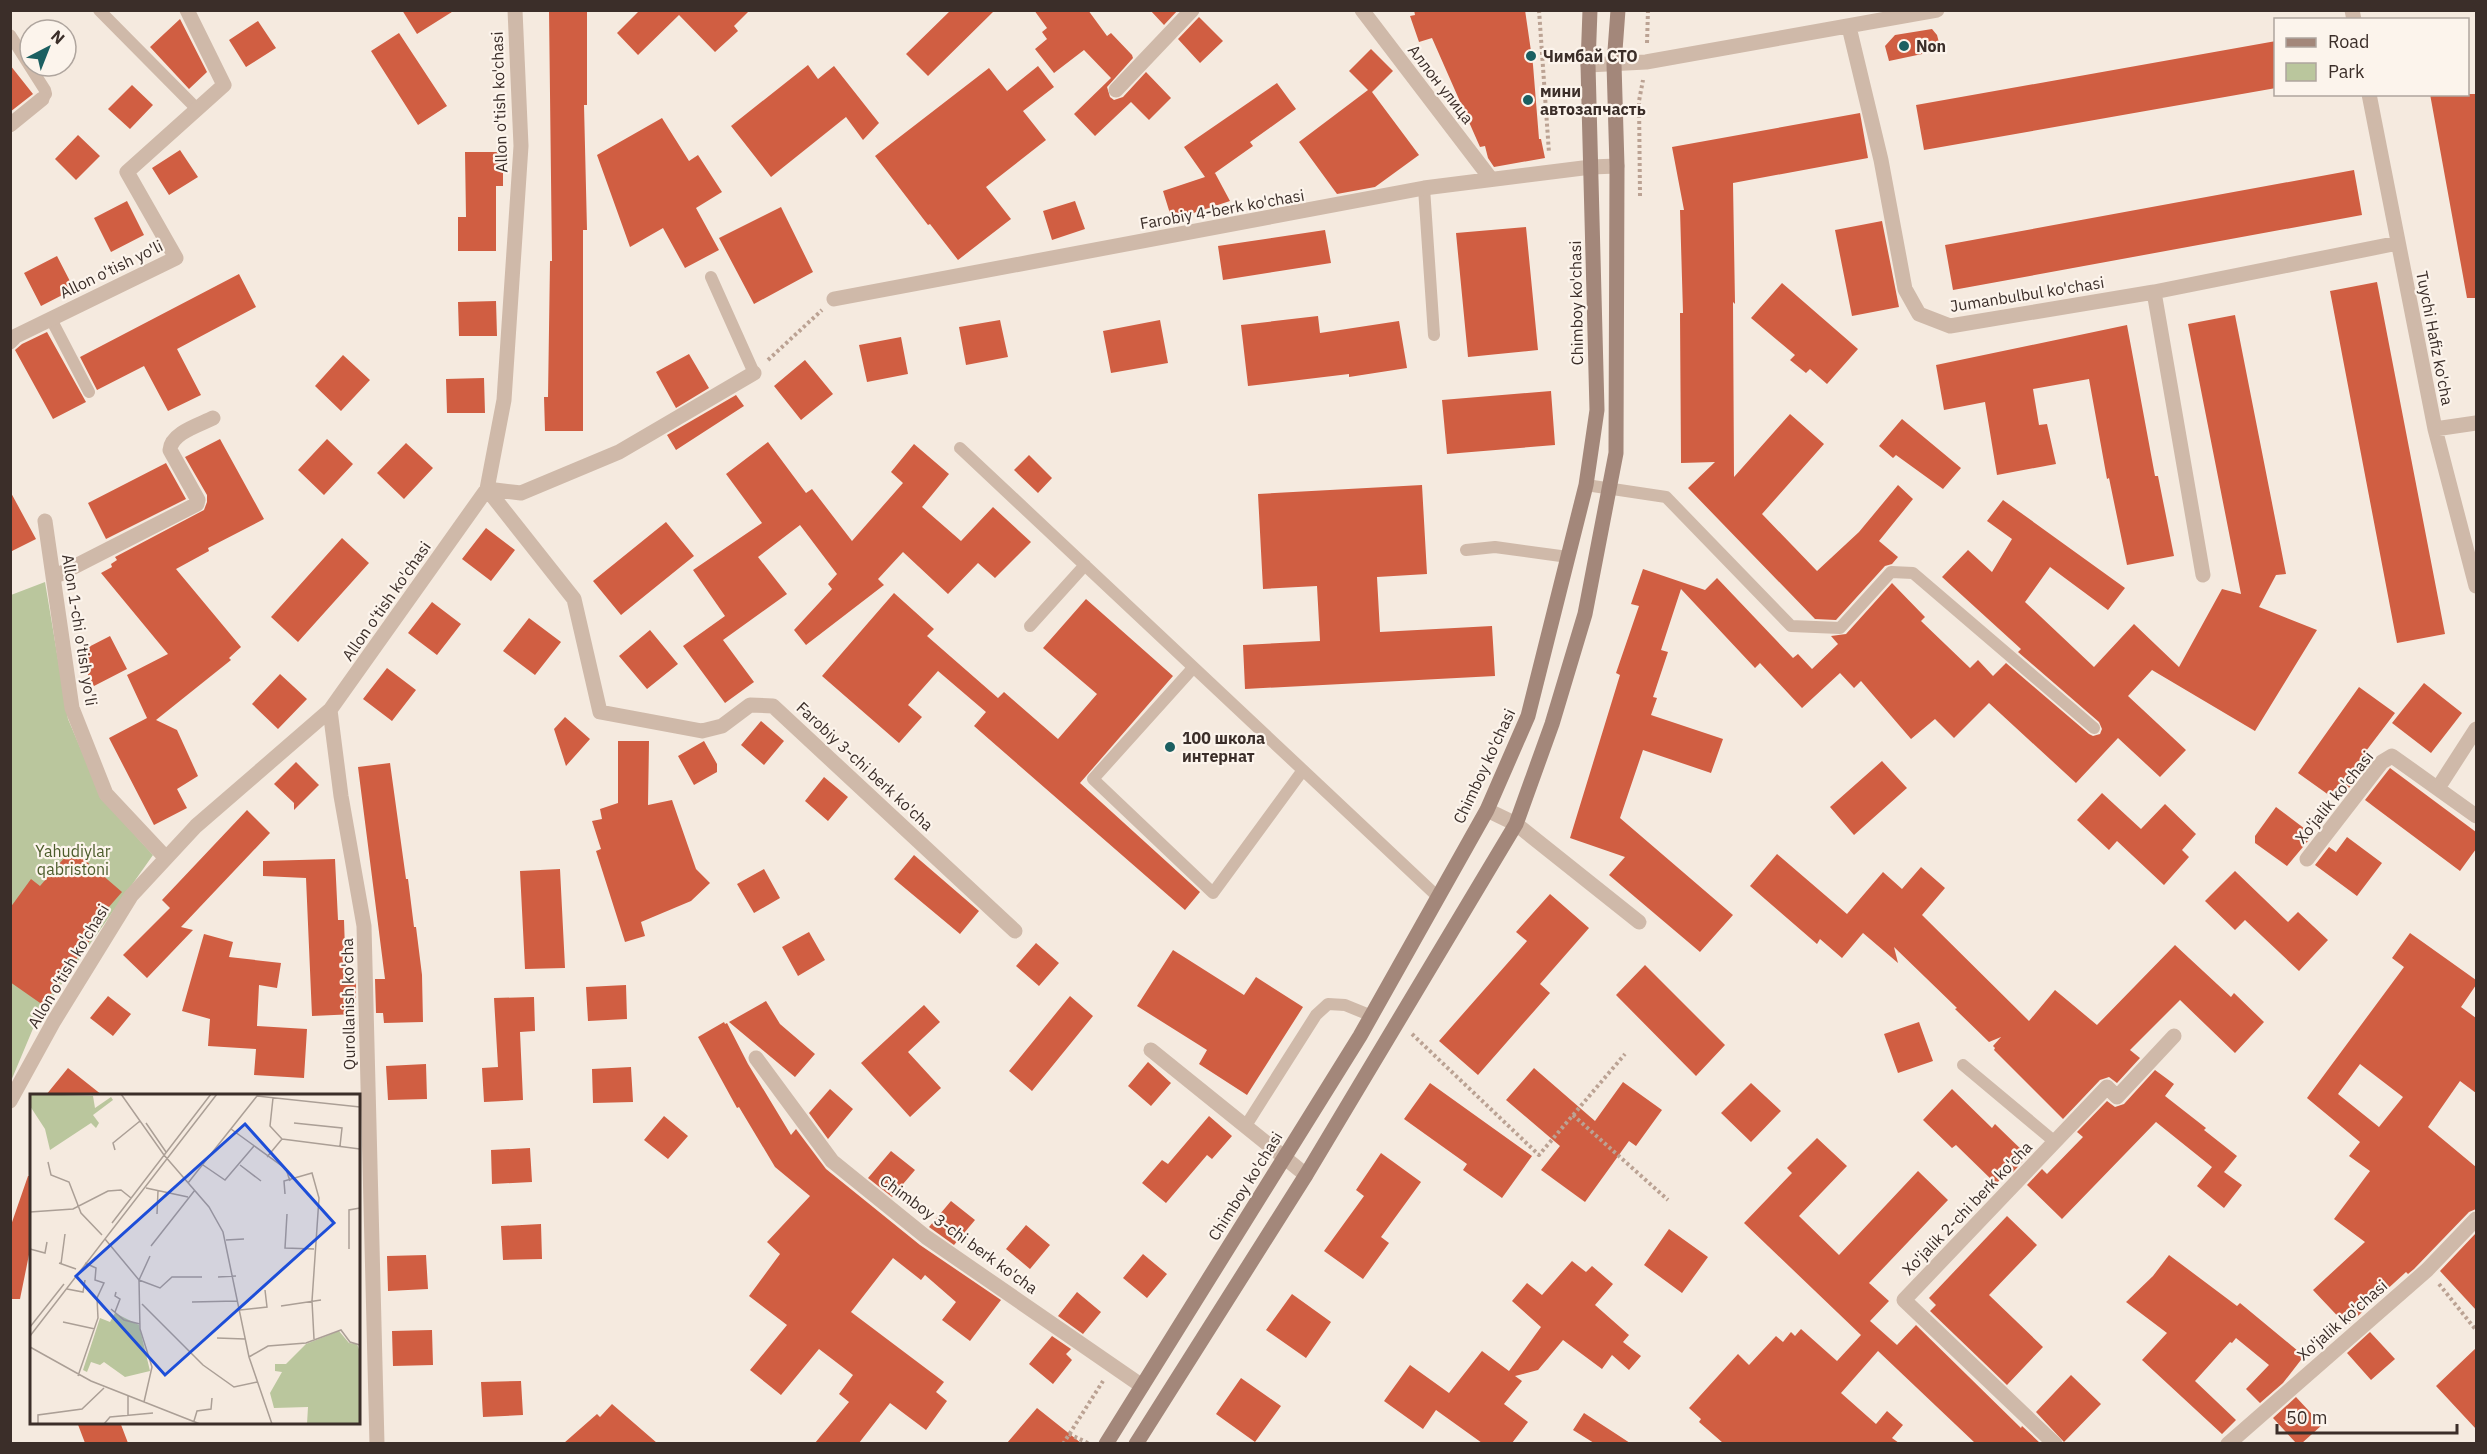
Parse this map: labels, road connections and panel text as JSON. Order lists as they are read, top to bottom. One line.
{"streets":{"main road":["Chimboy ko'chasi"],"street":["Аллон улица","Allon o'tish ko'chasi","Farobiy 4-berk ko'chasi","Allon o'tish yo'li","Jumanbulbul ko'chasi","Tuychi Hafiz ko'cha","Allon 1-chi o'tish yo'li","Farobiy 3-chi berk ko'cha","Xo'jalik ko'chasi","Qurollanish ko'cha","Xo'jalik 2-chi berk ko'cha","Chimboy 3-chi berk ko'cha"]},"crossings":[["Аллон улица","Farobiy 4-berk ko'chasi"],["Allon o'tish ko'chasi","Allon 1-chi o'tish yo'li"],["Allon o'tish ko'chasi","Farobiy 3-chi berk ko'cha"],["Allon o'tish ko'chasi","Qurollanish ko'cha"],["Farobiy 4-berk ko'chasi","Chimboy ko'chasi"],["Jumanbulbul ko'chasi","Tuychi Hafiz ko'cha"],["Chimboy ko'chasi","Chimboy 3-chi berk ko'cha"]],"parks":["Yahudiylar qabristoni"],"places":["Non","Чимбай СТО","мини автозапчасть","100 школа интернат"],"legend":["Road","Park"],"scale_bar":"50 m","north":"top right"}
